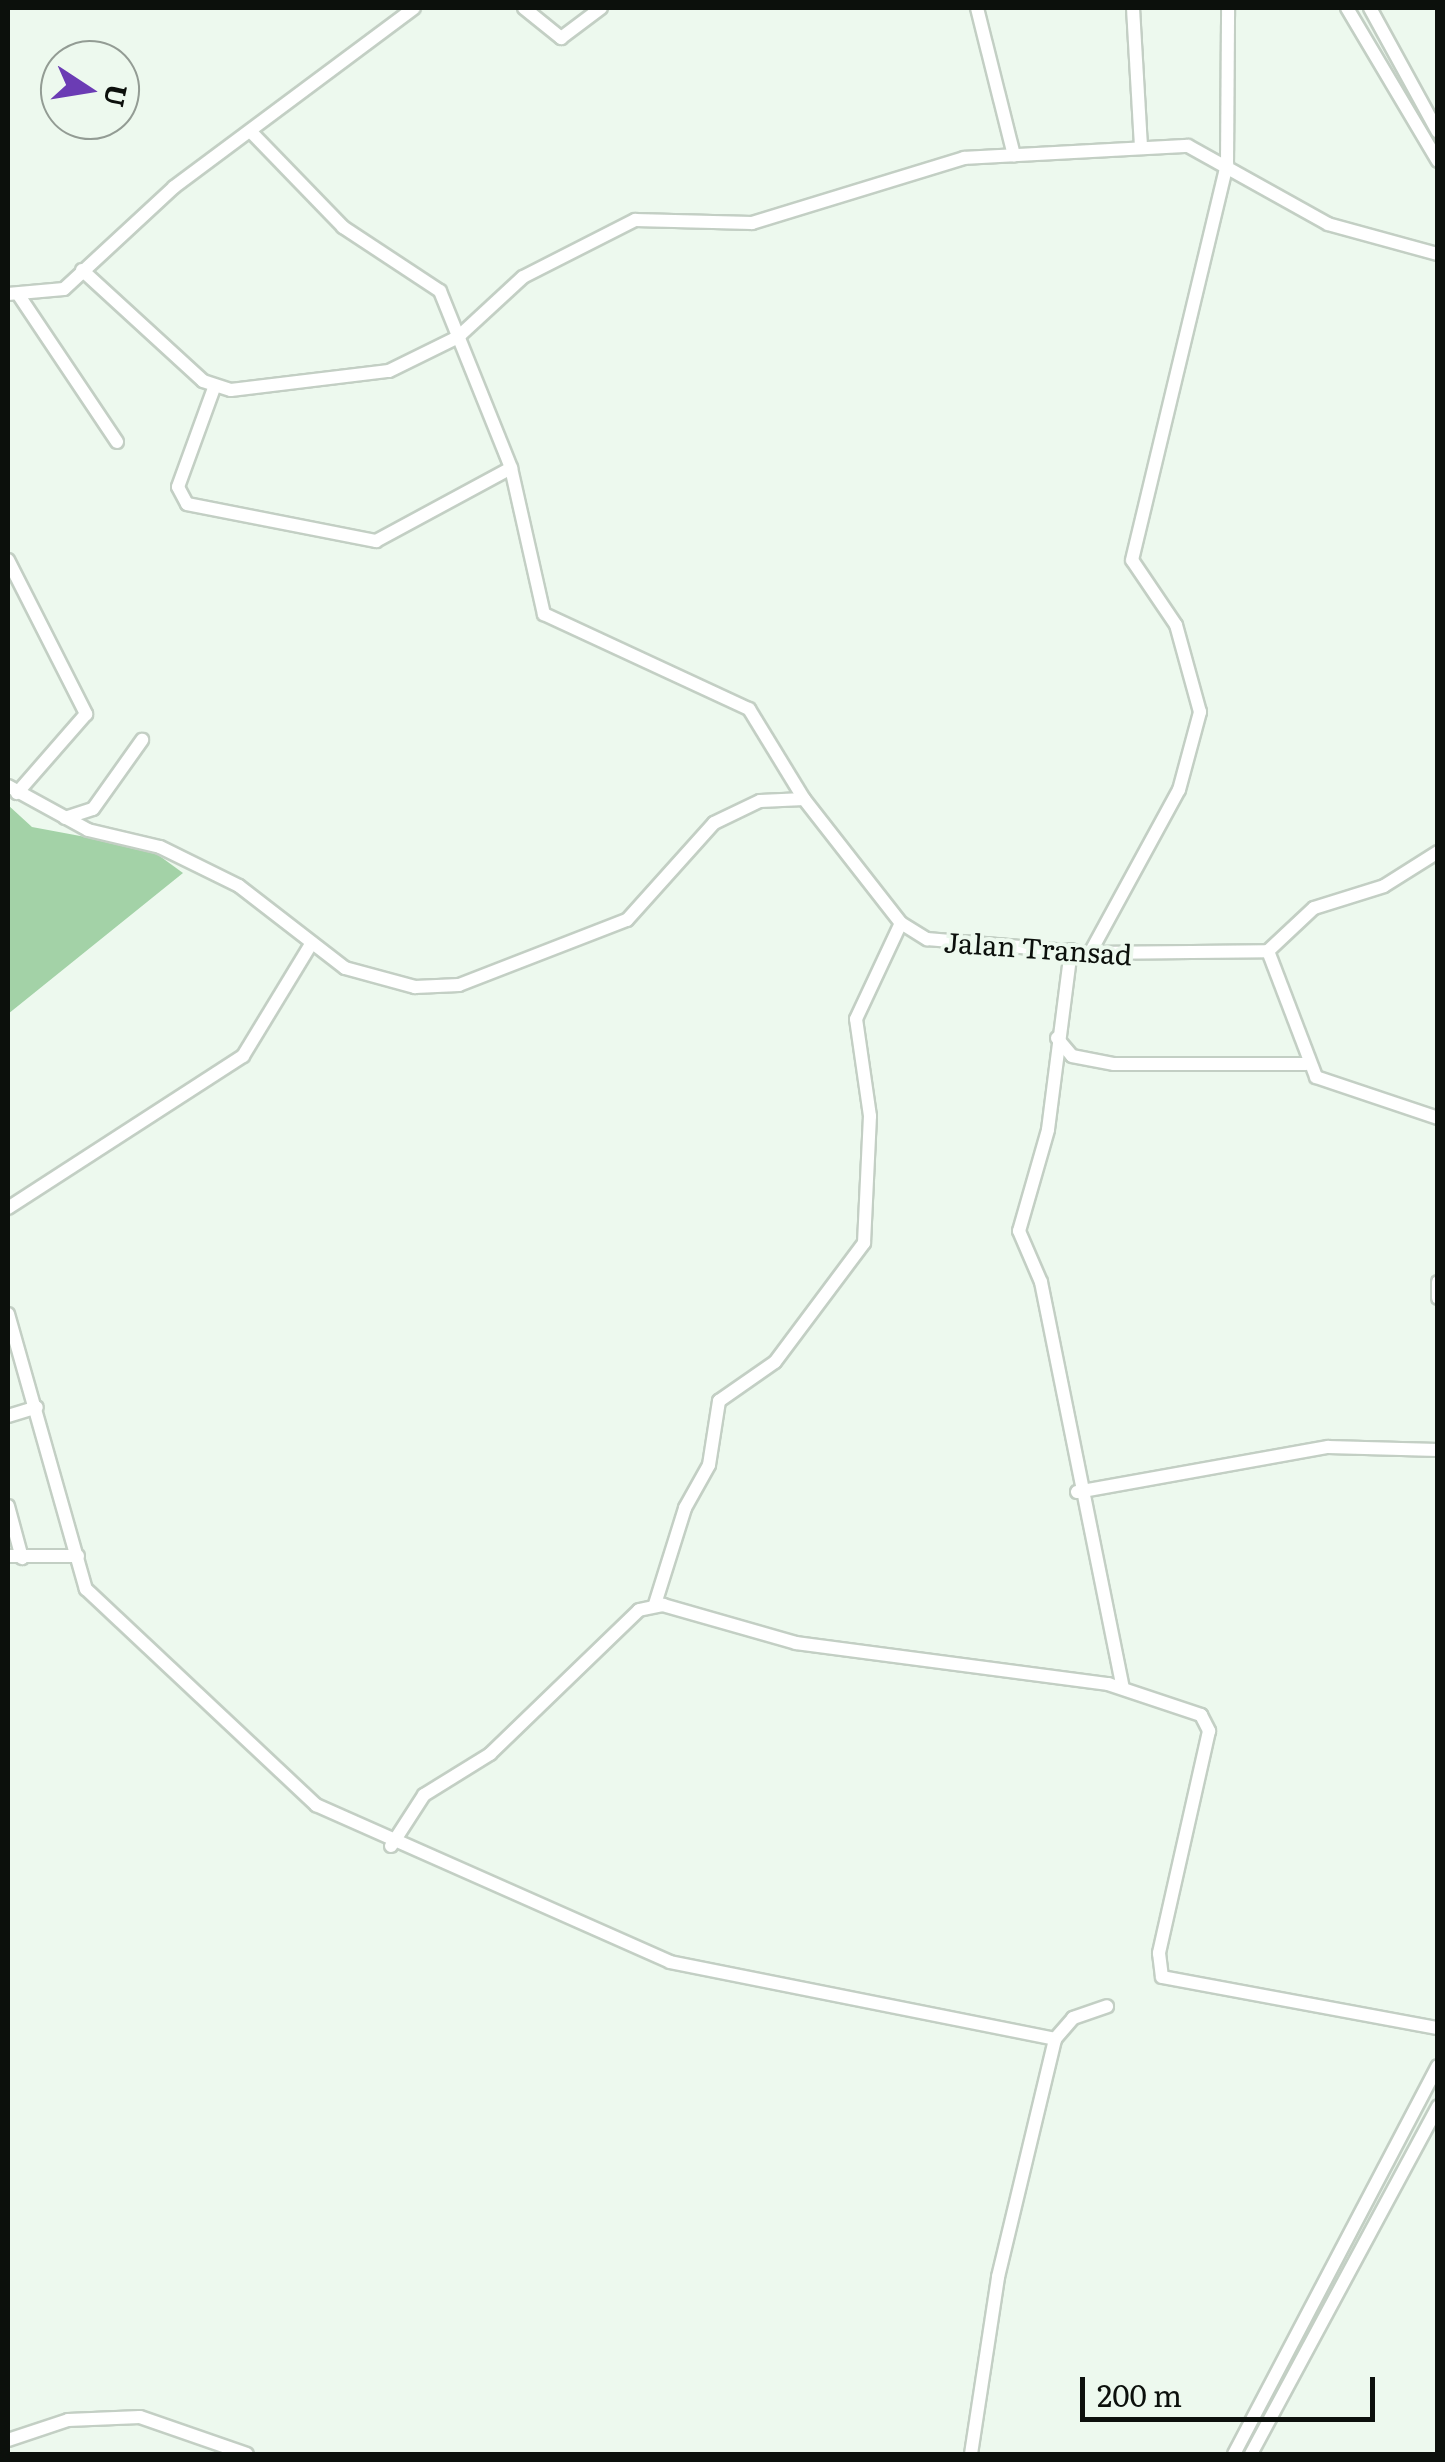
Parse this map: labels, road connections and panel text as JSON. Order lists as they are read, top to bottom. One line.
{"streets":{"street":["Jalan Transad"]},"scale_bar":"200 m","north":"right"}
